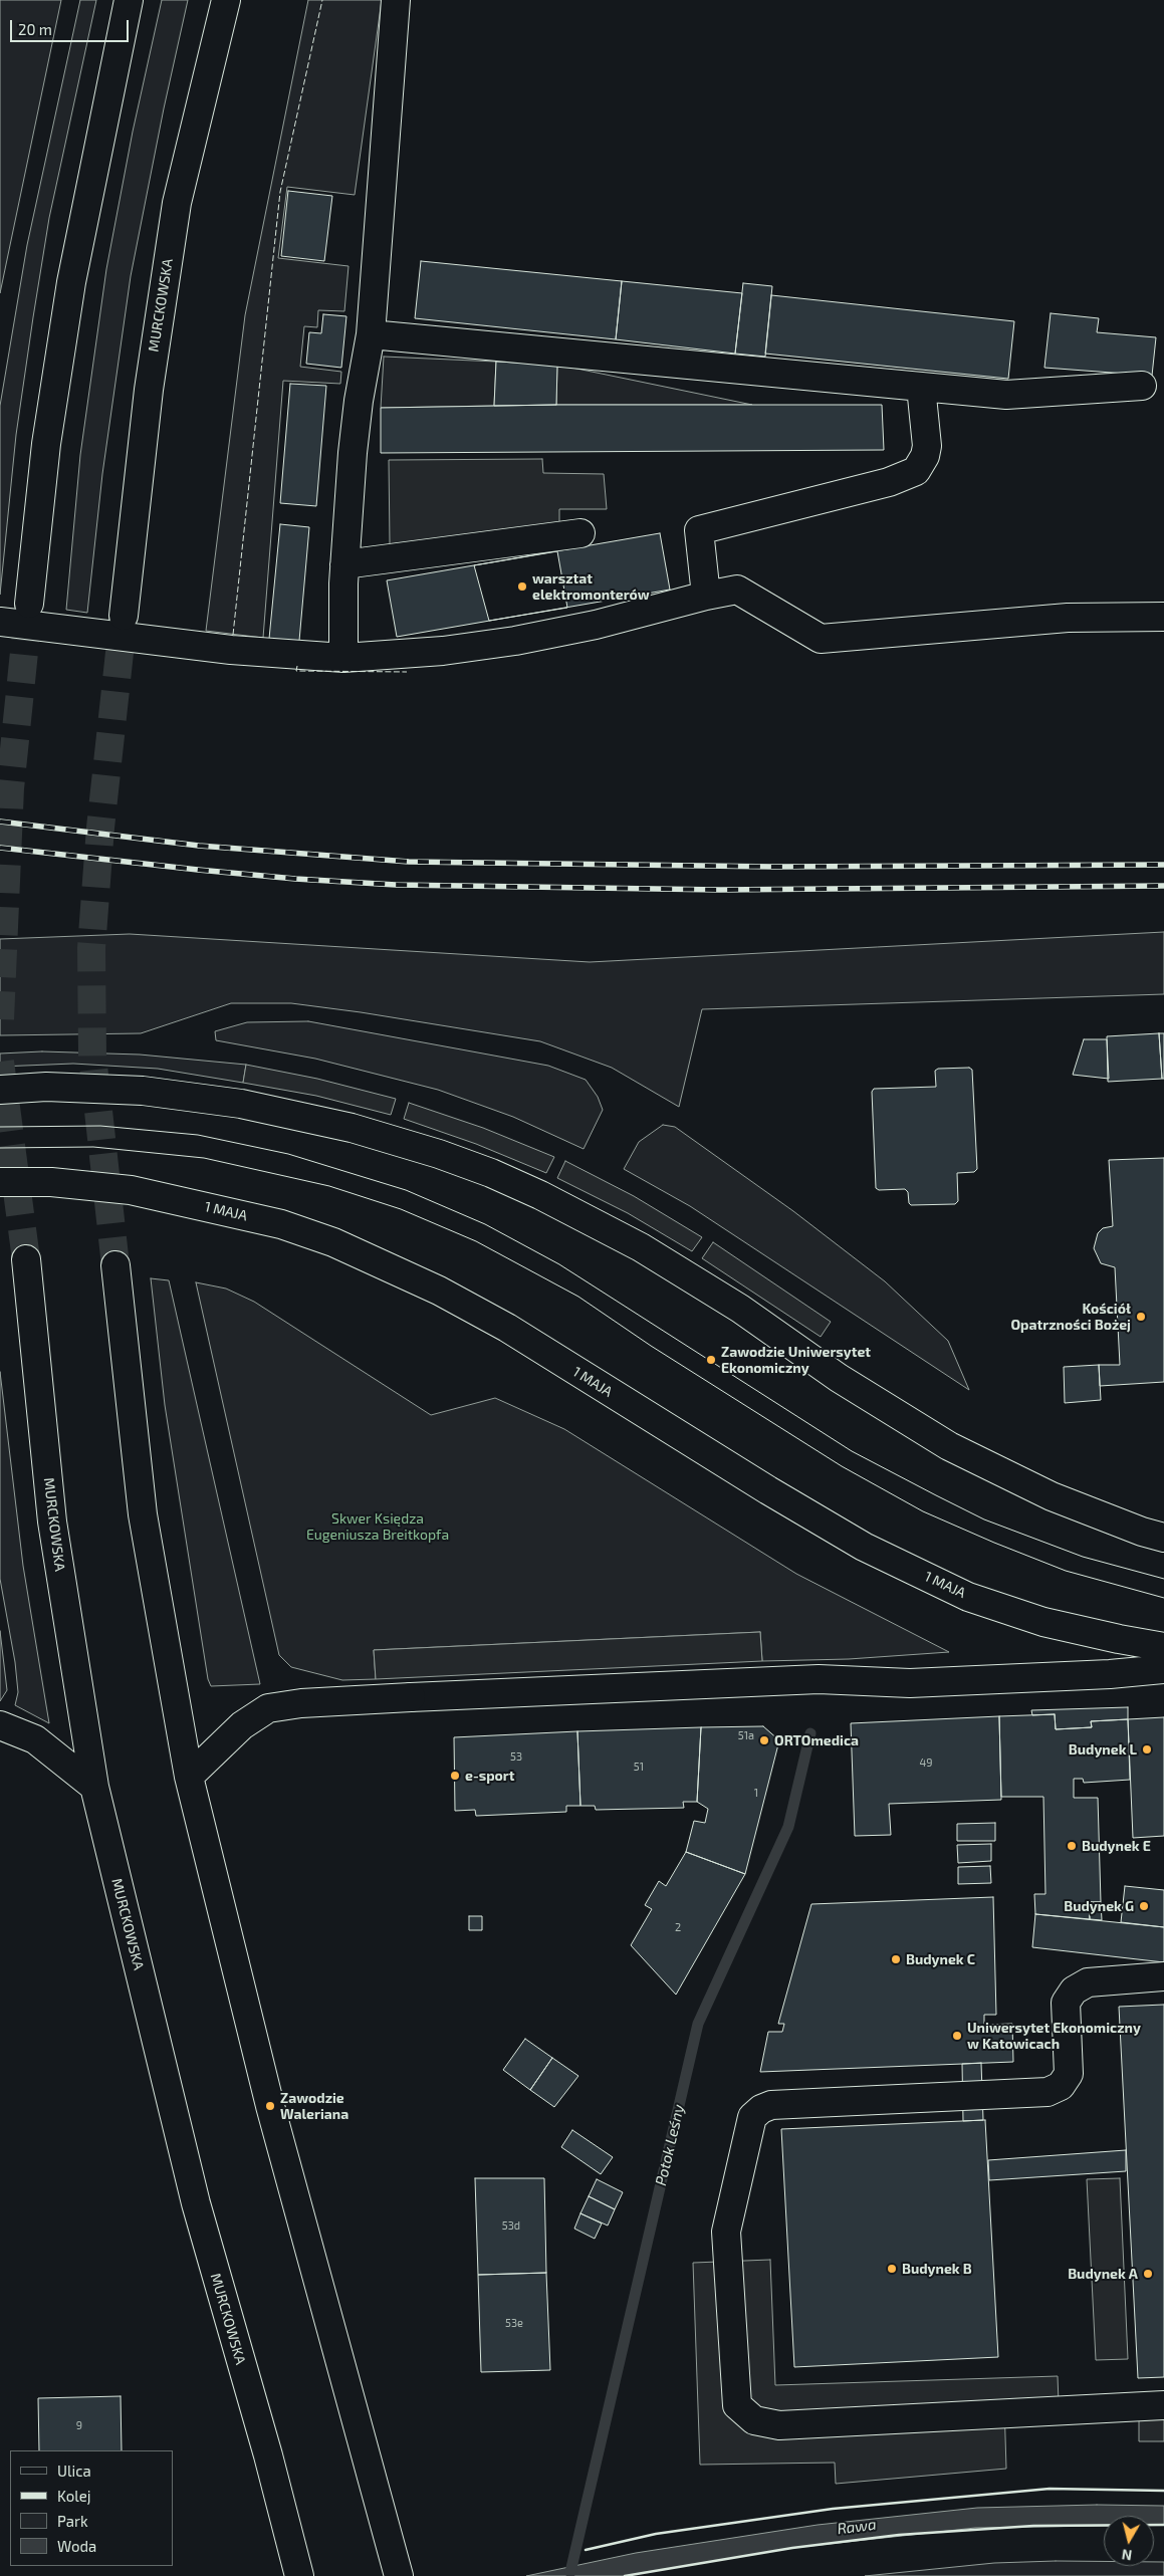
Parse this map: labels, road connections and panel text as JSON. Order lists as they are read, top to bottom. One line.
{"streets":{"main road":["MURCKOWSKA","1 MAJA"]},"water":["Potok Leśny","Rawa"],"parks":["Skwer Księdza Eugeniusza Breitkopfa"],"places":["warsztat elektromonterów","Kościół Opatrzności Bożej","Zawodzie Uniwersytet Ekonomiczny","ORTOmedica","Budynek L","e-sport","Budynek E","Budynek G","Budynek C","Uniwersytet Ekonomiczny w Katowicach","Zawodzie Waleriana","Budynek B","Budynek A"],"house_numbers":["51a","53","49","51","1","2","53d","53e","9"],"legend":["Ulica","Kolej","Park","Woda"],"scale_bar":"20 m","north":"bottom"}
